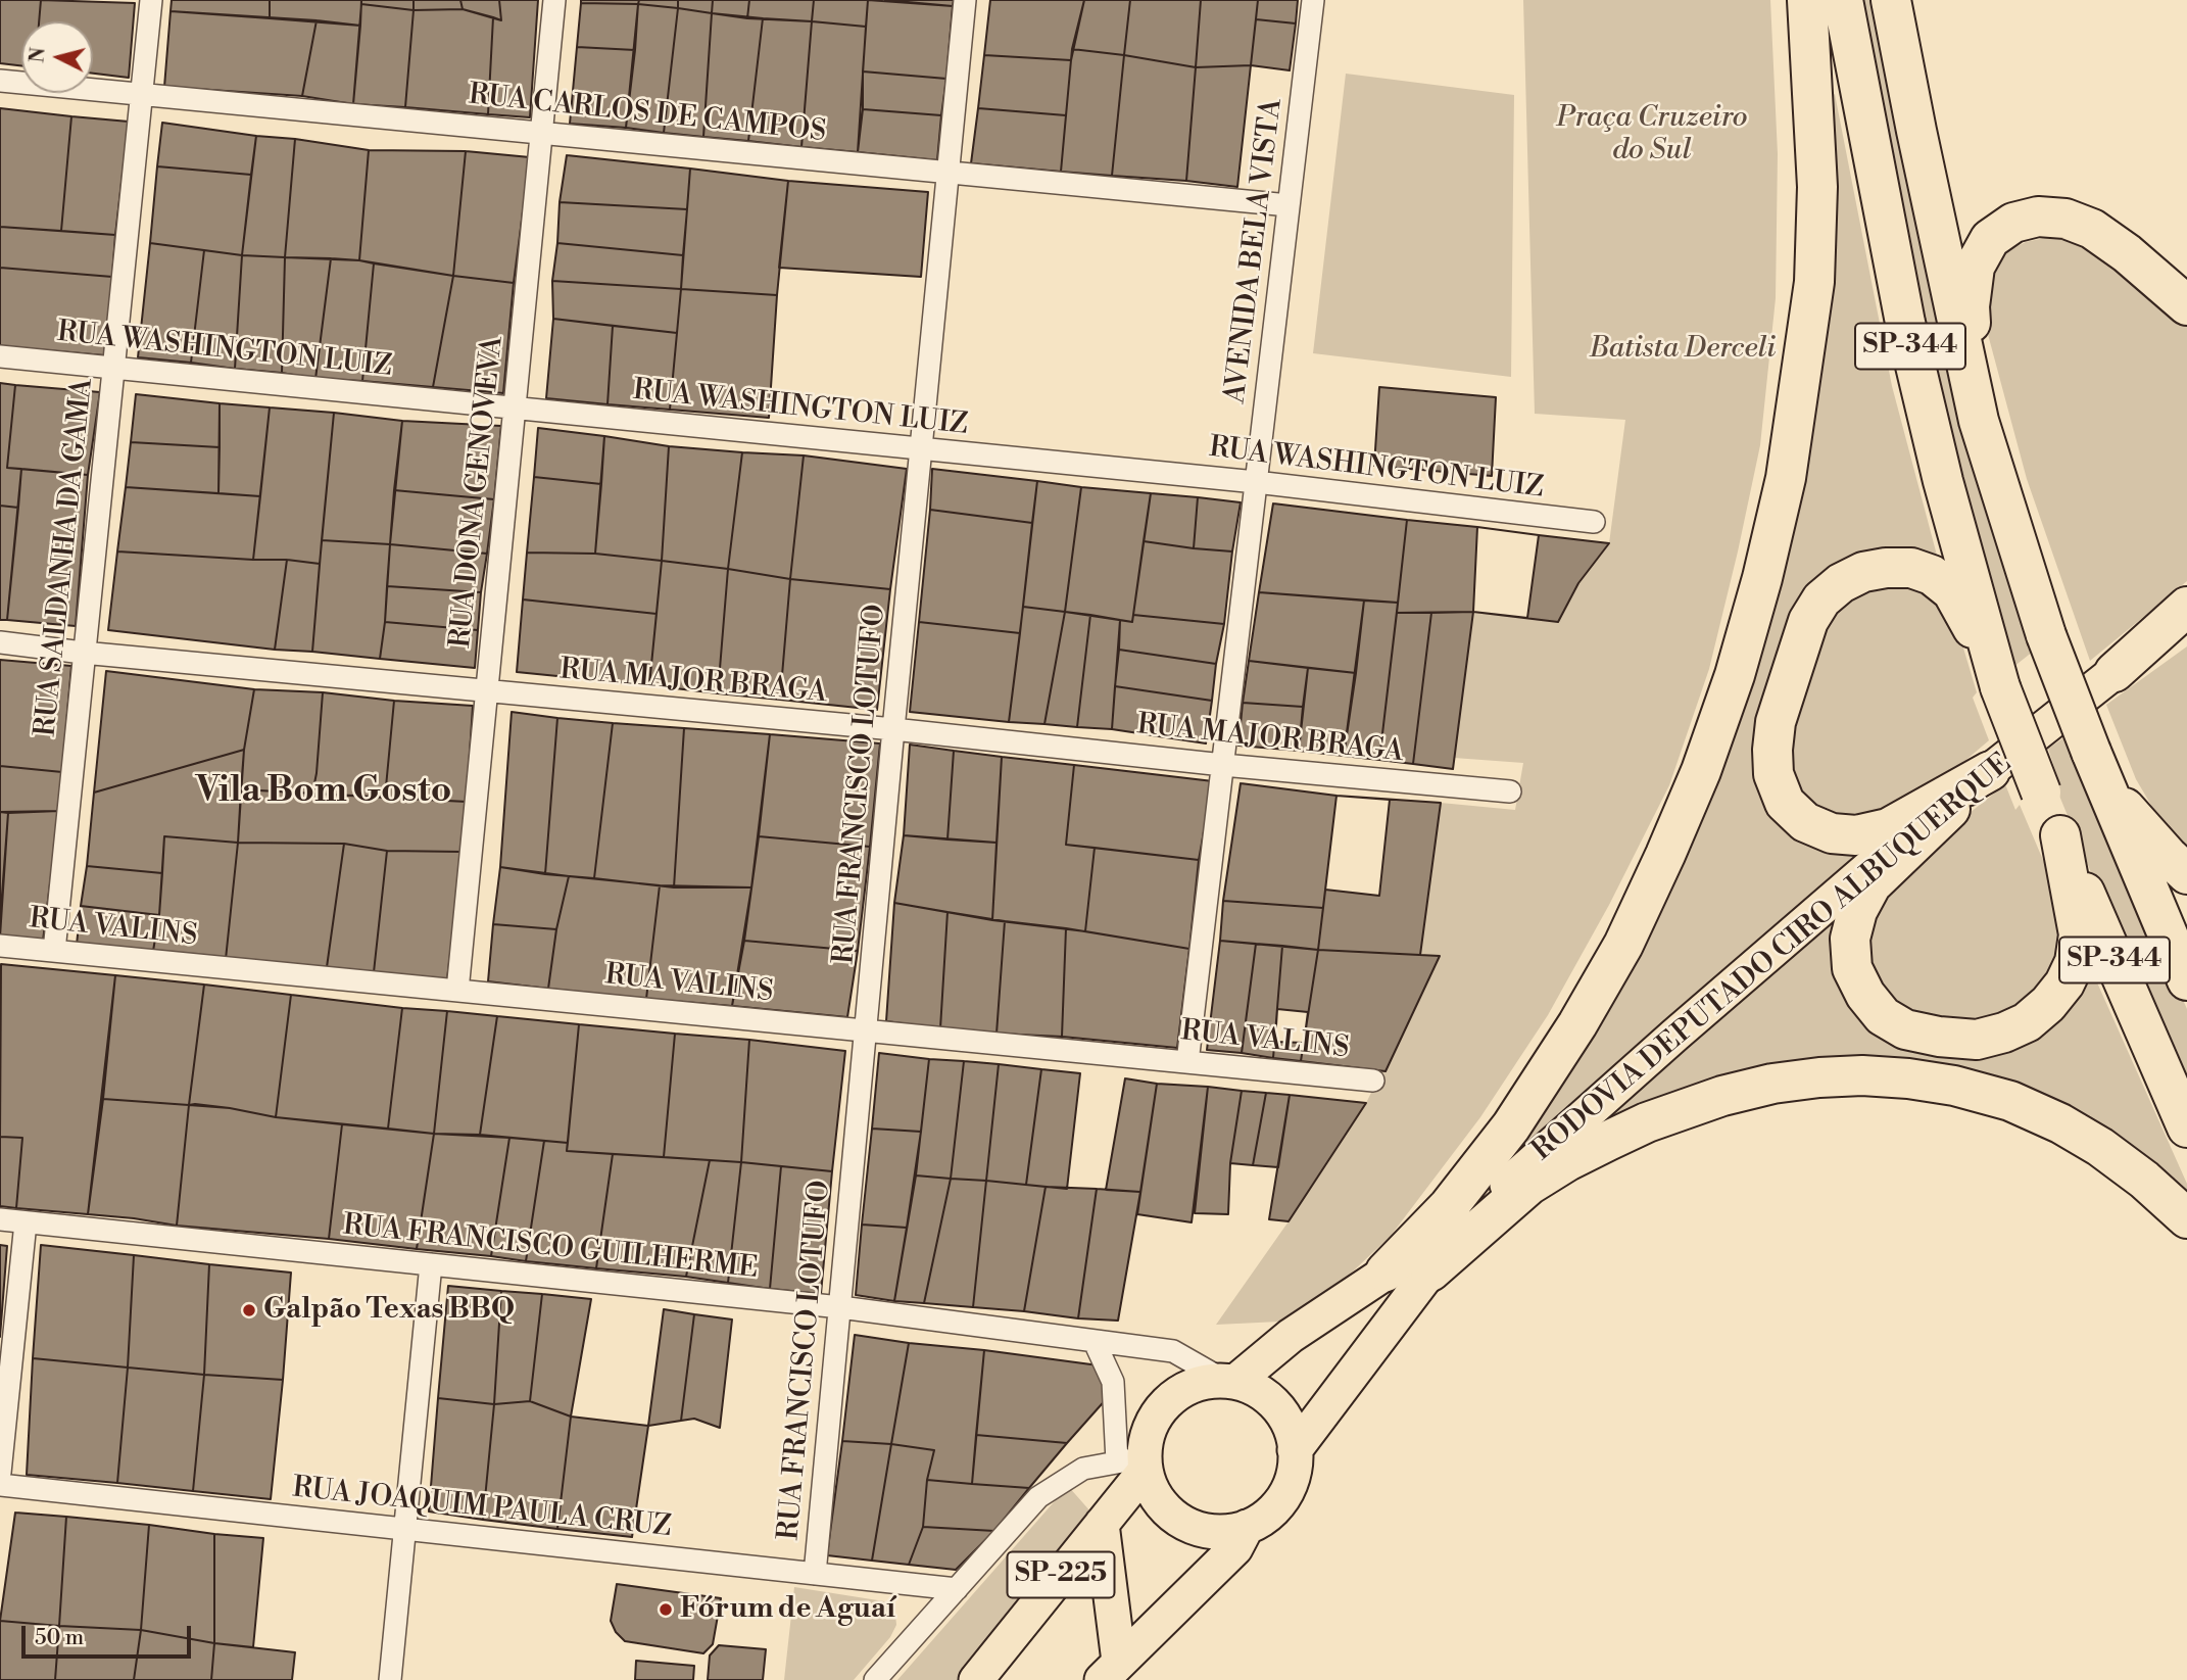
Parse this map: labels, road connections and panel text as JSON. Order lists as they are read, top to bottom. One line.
{"streets":{"highway":["SP-344"],"main road":["RODOVIA DEPUTADO CIRO ALBUQUERQUE","SP-225"],"street":["RUA CARLOS DE CAMPOS","AVENIDA BELA VISTA","RUA WASHINGTON LUIZ","RUA DONA GENOVEVA","RUA SALDANHA DA GAMA","RUA MAJOR BRAGA","RUA FRANCISCO LOTUFO","RUA VALINS","RUA FRANCISCO GUILHERME","RUA JOAQUIM PAULA CRUZ"]},"crossings":[["RUA CARLOS DE CAMPOS","AVENIDA BELA VISTA"],["RUA CARLOS DE CAMPOS","RUA DONA GENOVEVA"],["RUA CARLOS DE CAMPOS","RUA SALDANHA DA GAMA"],["RUA CARLOS DE CAMPOS","RUA FRANCISCO LOTUFO"],["AVENIDA BELA VISTA","RUA WASHINGTON LUIZ"],["AVENIDA BELA VISTA","RUA MAJOR BRAGA"],["AVENIDA BELA VISTA","RUA VALINS"],["RUA WASHINGTON LUIZ","RUA DONA GENOVEVA"],["RUA WASHINGTON LUIZ","RUA SALDANHA DA GAMA"],["RUA WASHINGTON LUIZ","RUA FRANCISCO LOTUFO"],["RUA DONA GENOVEVA","RUA MAJOR BRAGA"],["RUA DONA GENOVEVA","RUA VALINS"],["RUA SALDANHA DA GAMA","RUA MAJOR BRAGA"],["RUA SALDANHA DA GAMA","RUA VALINS"],["RUA MAJOR BRAGA","RUA FRANCISCO LOTUFO"],["RUA FRANCISCO LOTUFO","RUA VALINS"],["RUA FRANCISCO LOTUFO","RUA FRANCISCO GUILHERME"],["RUA FRANCISCO LOTUFO","RUA JOAQUIM PAULA CRUZ"],["RODOVIA DEPUTADO CIRO ALBUQUERQUE","RUA FRANCISCO GUILHERME"],["RODOVIA DEPUTADO CIRO ALBUQUERQUE","SP-225"],["RUA FRANCISCO GUILHERME","SP-225"]],"districts":["Vila Bom Gosto"],"parks":["Praça Cruzeiro do Sul","Batista Derceli"],"places":["Galpão Texas BBQ","Fórum de Aguaí"],"scale_bar":"50 m","north":"left"}
